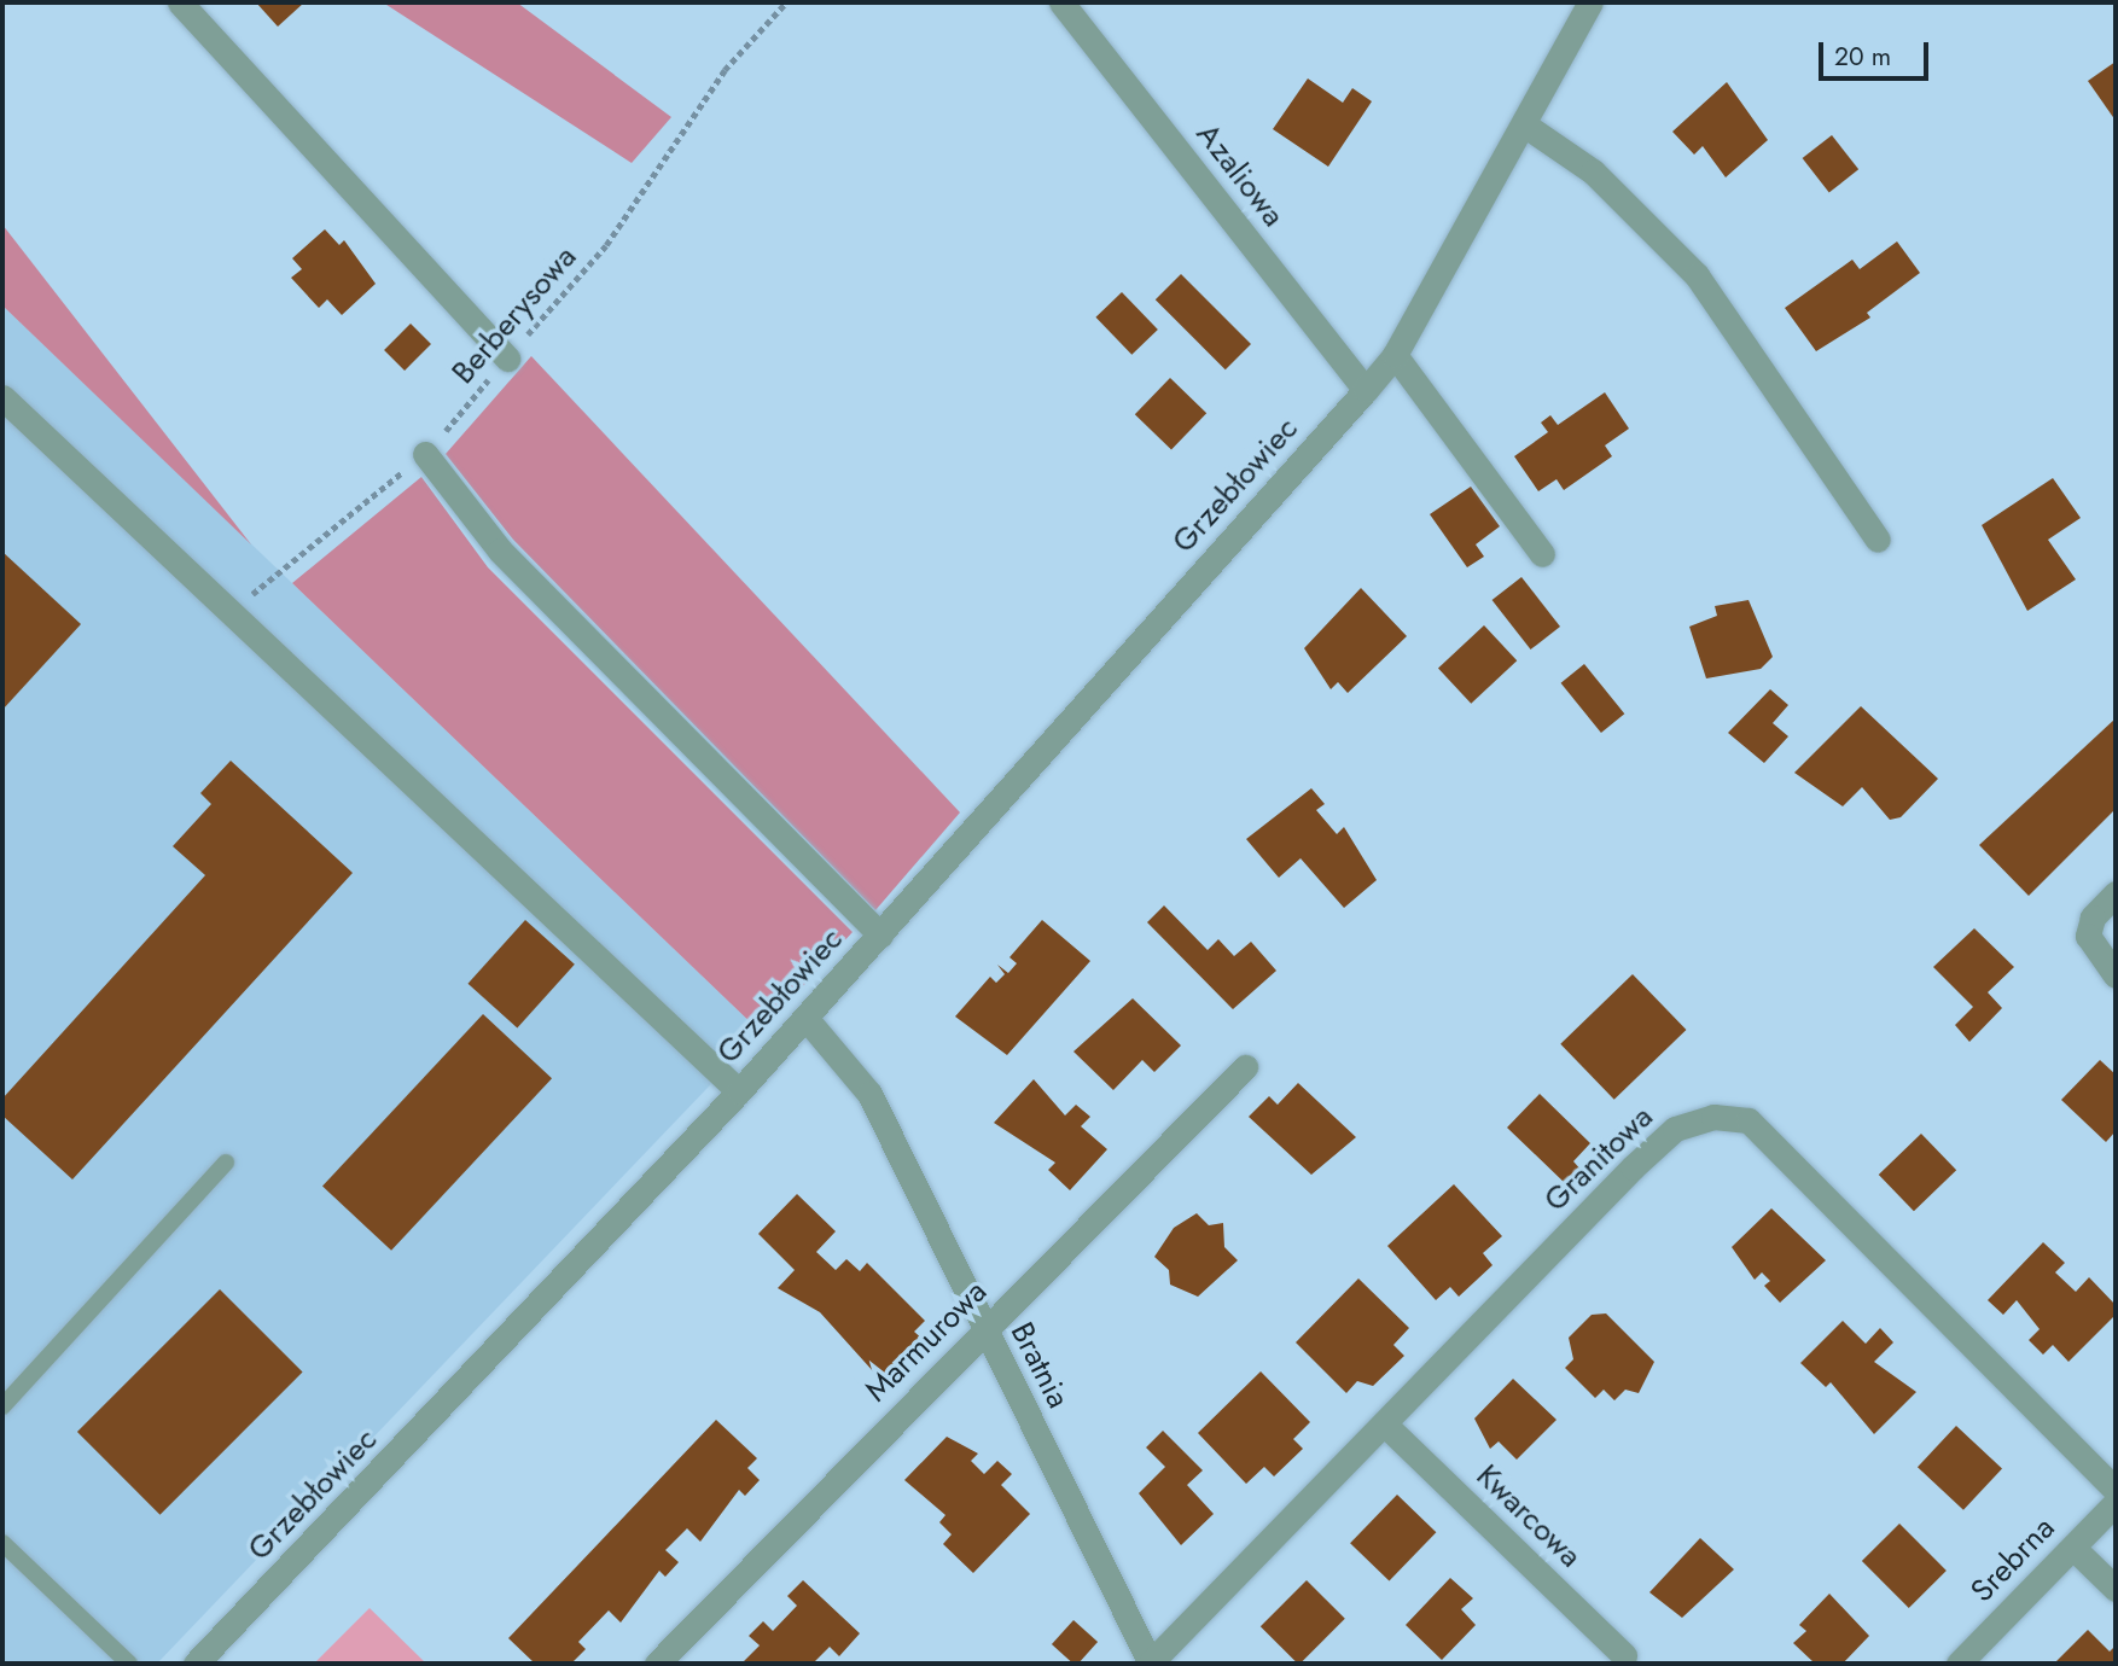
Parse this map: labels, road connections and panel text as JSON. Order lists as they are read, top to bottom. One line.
{"streets":{"street":["Azaliowa","Grzebłowiec","Granitowa","Marmurowa","Bratnia","Kwarcowa","Srebrna"],"path":["Berberysowa"]},"crossings":[["Azaliowa","Grzebłowiec"],["Grzebłowiec","Bratnia"],["Granitowa","Bratnia"],["Granitowa","Kwarcowa"],["Marmurowa","Bratnia"]],"scale_bar":"20 m"}
